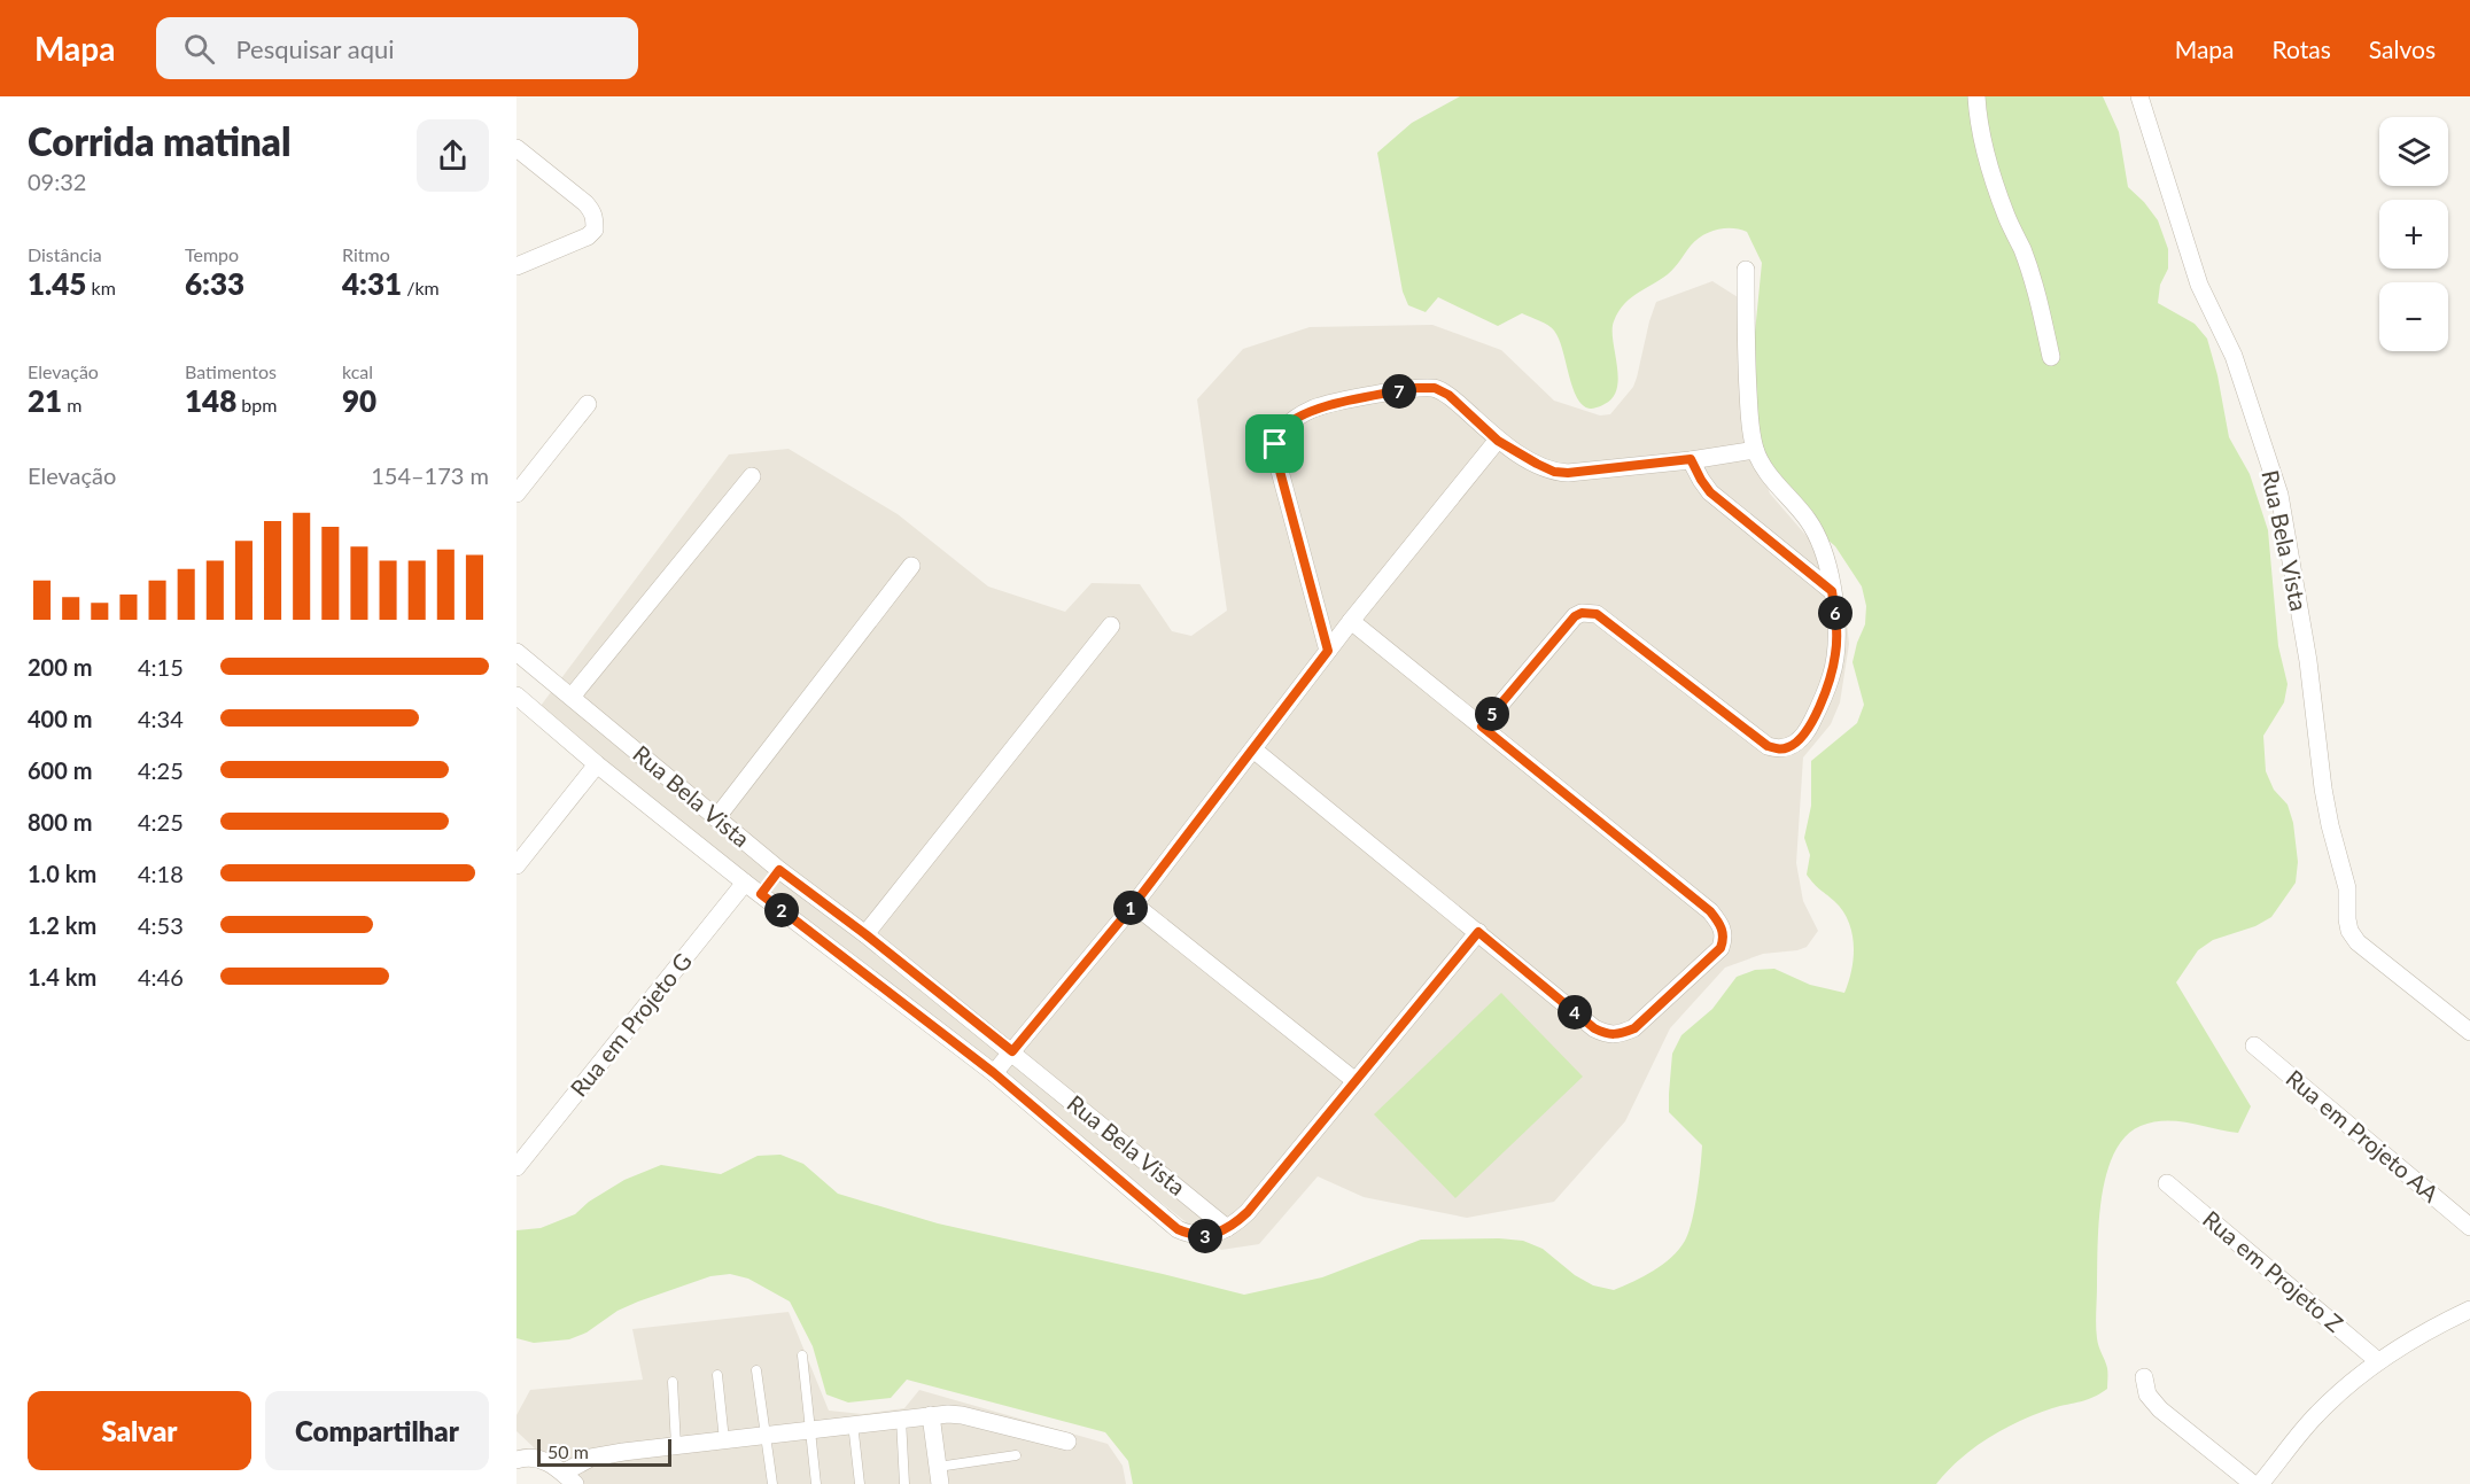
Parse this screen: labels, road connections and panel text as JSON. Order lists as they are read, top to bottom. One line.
{"streets":{"street":["Rua Bela Vista","Rua em Projeto G","Rua em Projeto AA","Rua em Projeto Z"]},"crossings":[["Rua Bela Vista","Rua em Projeto G"]],"scale_bar":"50 m","page":{"header":"Mapa","search":"Pesquisar aqui","nav":["Mapa","Rotas","Salvos"],"heading":["Corrida matinal","09:32"],"map_buttons":["+","−"],"stats":[["Distância","1.45 km"],["Tempo","6:33"],["Ritmo","4:31 /km"],["Elevação","21 m"],["Batimentos","148 bpm"],["kcal","90"]],"pins":["7","6","5","1","2","4","3"],"chart":["Elevação","154–173 m"],"list":[{"name":"200 m","note":"4:15"},{"name":"400 m","note":"4:34"},{"name":"600 m","note":"4:25"},{"name":"800 m","note":"4:25"},{"name":"1.0 km","note":"4:18"},{"name":"1.2 km","note":"4:53"},{"name":"1.4 km","note":"4:46"}],"buttons":["Salvar","Compartilhar"],"scale":"50 m"}}
